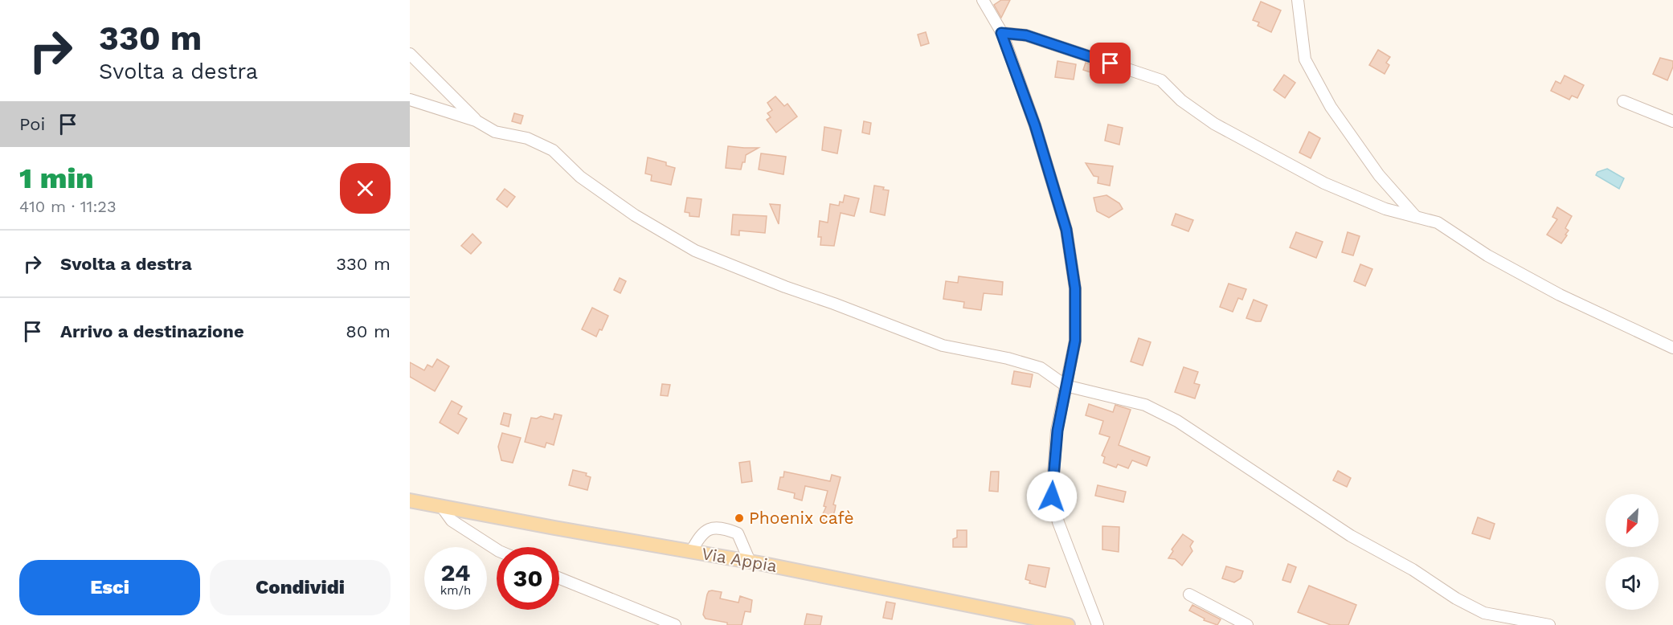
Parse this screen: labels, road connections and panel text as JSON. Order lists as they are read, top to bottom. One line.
{"streets":{"main road":["Via Appia"]},"places":["Phoenix cafè"],"north":"bottom left","page":{"turn":["330 m","Svolta a destra"],"then":"Poi","heading":["1 min","410 m · 11:23"],"list":[{"name":"Svolta a destra","value":"330 m"},{"name":"Arrivo a destinazione","value":"80 m"}],"speed":"24 km/h","limit":"30","buttons":["Esci","Condividi"]}}
